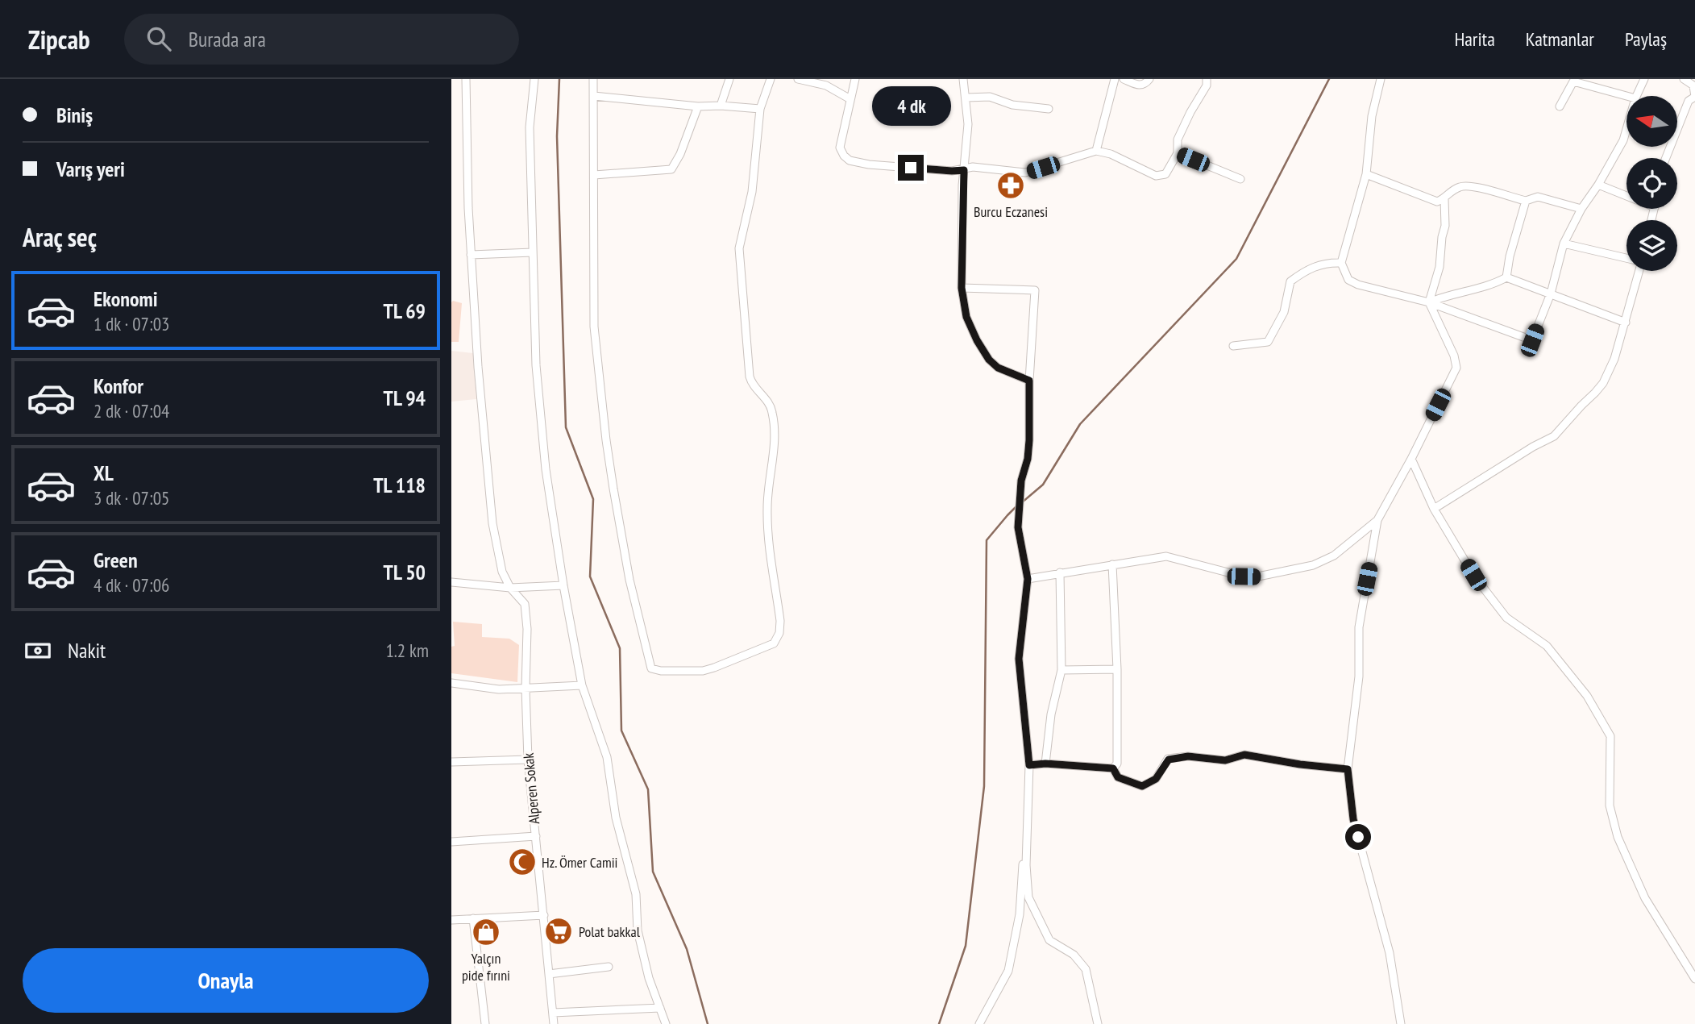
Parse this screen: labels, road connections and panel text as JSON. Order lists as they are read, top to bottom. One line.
{"streets":{"street":["Alperen Sokak"]},"places":{"pharmacy":["Burcu Eczanesi"],"mosque":["Hz. Ömer Camii"],"supermarket":["Polat bakkal"],"shop":["Yalçın pide fırıni"]},"north":"left","page":{"header":"Zipcab","search":"Burada ara","nav":["Harita","Katmanlar","Paylaş"],"banner":["Biniş","Varış yeri"],"bubble":"4 dk","heading":"Araç seç","list":[{"name":"Ekonomi","note":"1 dk · 07:03","value":"TL 69"},{"name":"Konfor","note":"2 dk · 07:04","value":"TL 94"},{"name":"XL","note":"3 dk · 07:05","value":"TL 118"},{"name":"Green","note":"4 dk · 07:06","value":"TL 50"}],"pay":["Nakit","1.2 km"],"buttons":"Onayla"}}
